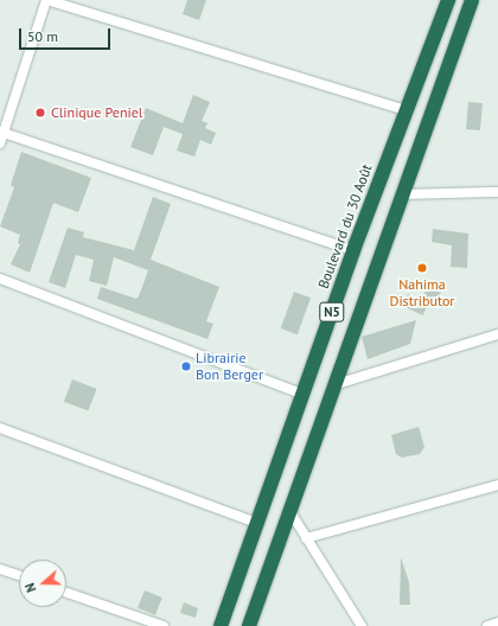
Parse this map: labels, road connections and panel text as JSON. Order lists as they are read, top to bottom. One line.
{"streets":{"highway":["Boulevard du 30 Août","N5"]},"places":["Clinique Peniel","Nahima Distributor","Librairie Bon Berger"],"scale_bar":"50 m","north":"left"}
